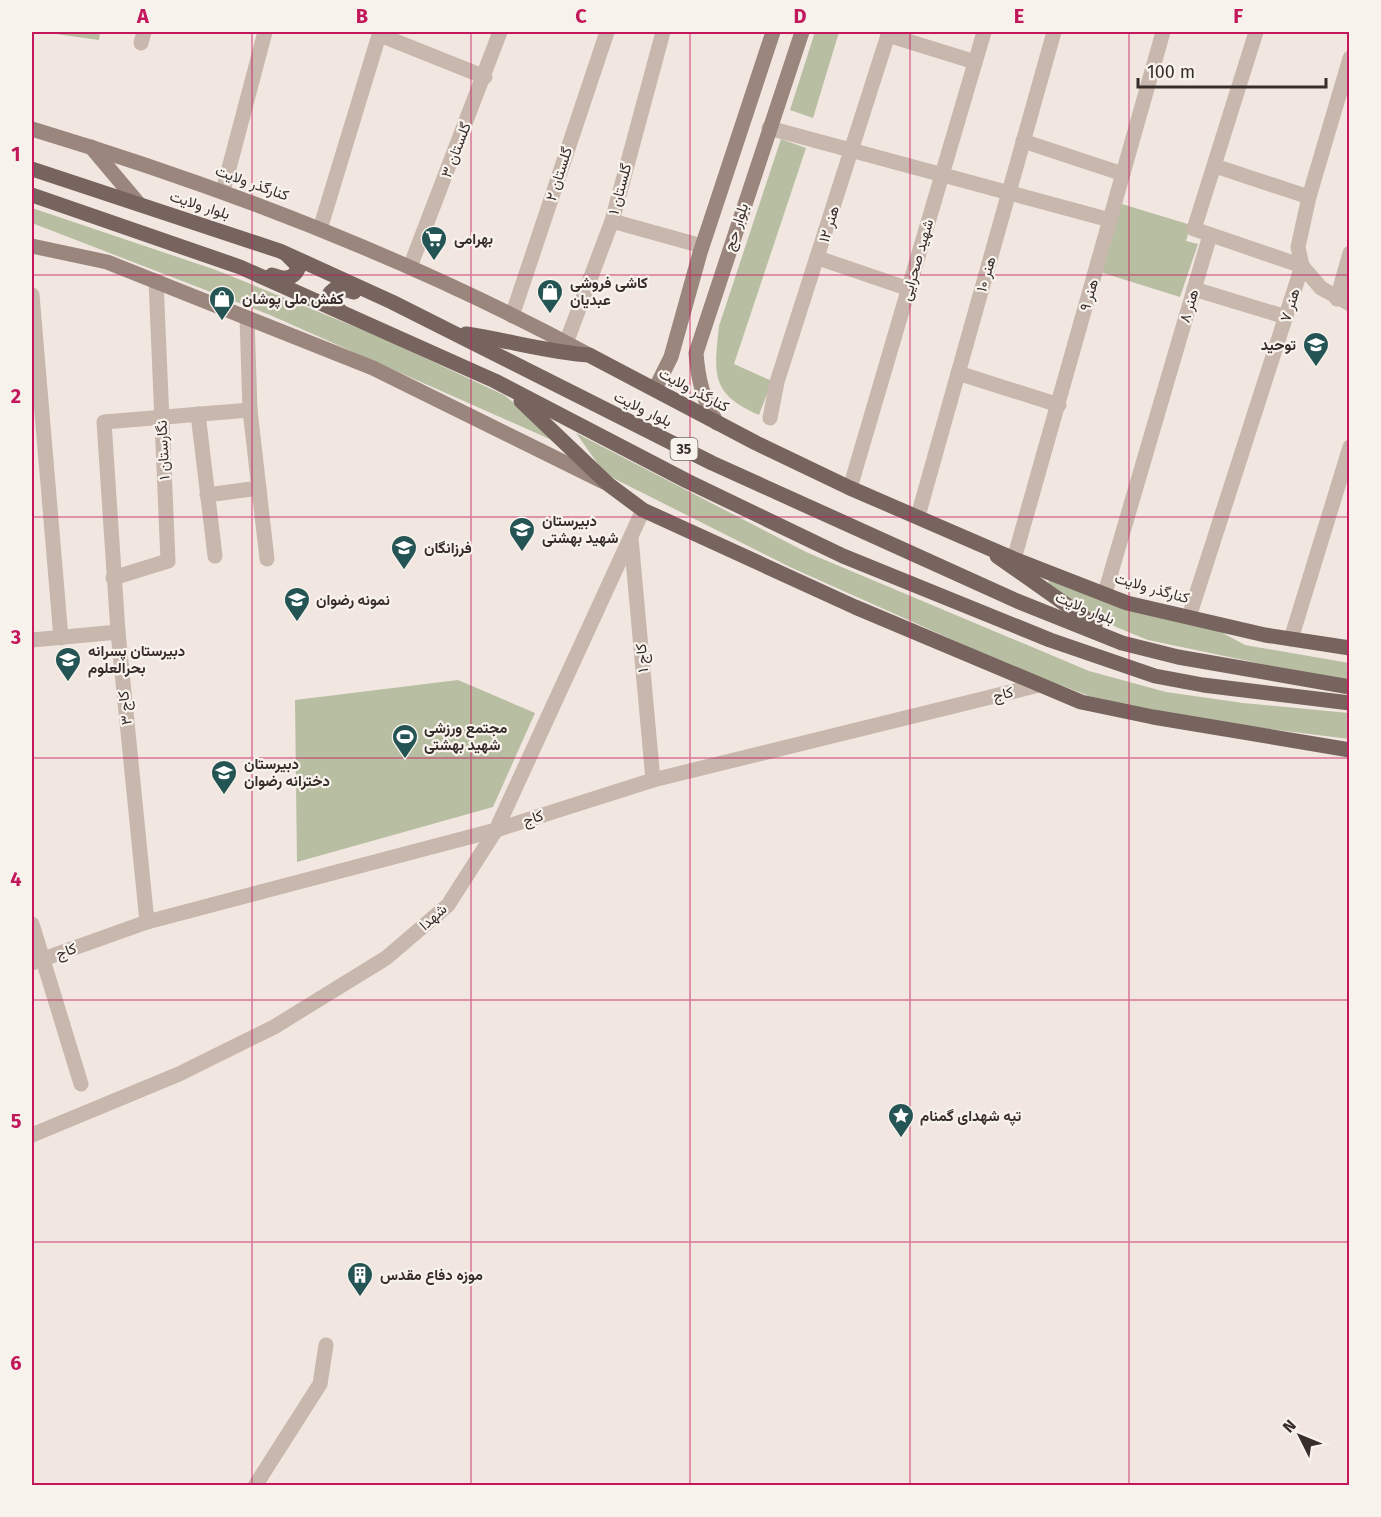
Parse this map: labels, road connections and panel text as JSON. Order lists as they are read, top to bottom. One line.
{"streets":{"main road":["کنارگذر ولایت","بلوار ولایت","بلوار حج","35"],"street":["گلستان ۳","گلستان ۲","گلستان ۱","هنر ۱۲","شهید صحرایی","هنر ۱۰","هنر ۹","هنر ۷","هنر ۸","نگارستان ۱","کاج ۱","کاج","کاج ۳","شهدا"]},"crossings":[["گلستان ۳","کنارگذر ولایت"],["گلستان ۲","کنارگذر ولایت"],["کنارگذر ولایت","گلستان ۱"],["کنارگذر ولایت","بلوار حج"],["کنارگذر ولایت","شهید صحرایی"],["کنارگذر ولایت","هنر ۱۰"],["کنارگذر ولایت","هنر ۹"],["کنارگذر ولایت","هنر ۷"],["کنارگذر ولایت","هنر ۸"],["نگارستان ۱","کاج ۳"],["کاج ۱","کاج"],["کاج ۱","شهدا"],["کاج","کاج ۳"],["کاج","شهدا"]],"places":{"supermarket":["بهرامی"],"shop":["کاشی فروشی عبدیان","کفش ملی پوشان"],"school or university":["توحید","دبیرستان شهید بهشتی","فرزانگان","نمونه رضوان","دبیرستان پسرانه بحرالعلوم","دبیرستان دخترانه رضوان"],"sports":["مجتمع ورزشی شهید بهشتی"],"place":["تپه شهدای گمنام"],"building":["موزه دفاع مقدس"]},"scale_bar":"100 m","north":"top left","grid":{"columns":["A","B","C","D","E","F"],"rows":["1","2","3","4","5","6"]}}
